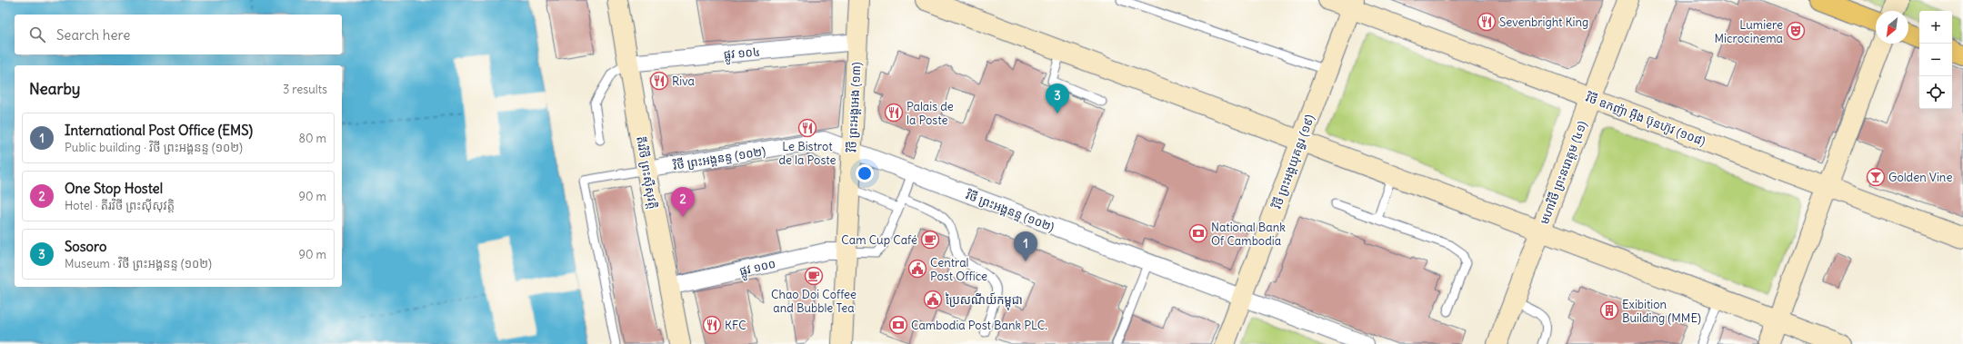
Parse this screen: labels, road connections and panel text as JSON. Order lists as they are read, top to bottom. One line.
{"streets":{"street":["ផ្លូវ ១០៤","វិថី ព្រះអង្គអេង (១៣)","វិថី ឧកញ៉ា អ៊ីង ប៊ុនហ៊ូវ (១០៨)","វិថី ព្រះអង្គនន្ទ (១០២)","វិថី ព្រះអង្គយុគន្ធរ (១៩)","តីរវិថី ព្រះស៊ីសុវត្តិ","មហាវិថី ព្រះនរោត្តម (៤១)","ផ្លូវ ១០០"]},"crossings":[["ផ្លូវ ១០៤","វិថី ព្រះអង្គអេង (១៣)"],["ផ្លូវ ១០៤","តីរវិថី ព្រះស៊ីសុវត្តិ"],["វិថី ព្រះអង្គអេង (១៣)","វិថី ព្រះអង្គនន្ទ (១០២)"],["វិថី ព្រះអង្គអេង (១៣)","ផ្លូវ ១០០"],["វិថី ឧកញ៉ា អ៊ីង ប៊ុនហ៊ូវ (១០៨)","វិថី ព្រះអង្គយុគន្ធរ (១៩)"],["វិថី ឧកញ៉ា អ៊ីង ប៊ុនហ៊ូវ (១០៨)","មហាវិថី ព្រះនរោត្តម (៤១)"],["វិថី ព្រះអង្គនន្ទ (១០២)","វិថី ព្រះអង្គយុគន្ធរ (១៩)"],["វិថី ព្រះអង្គនន្ទ (១០២)","តីរវិថី ព្រះស៊ីសុវត្តិ"],["តីរវិថី ព្រះស៊ីសុវត្តិ","ផ្លូវ ១០០"]],"places":{"restaurant":["Sevenbright King","Riva","Palais de la Poste","Le Bistrot de la Poste","KFC"],"theatre":["Lumiere Microcinema"],"bar":["Golden Vine"],"bank":["National Bank Of Cambodia","Cambodia Post Bank PLC."],"cafe":["Cam Cup Café","Chao Doi Coffee and Bubble Tea"],"public building":["Central Post Office","ប្រៃសណីយ៍កម្ពុជា"],"building":["Exibition Building (MME)"]},"north":"bottom left","page":{"map_buttons":["+","−"],"search":"Search here","heading":["Nearby","3 results"],"pins":["3","2","1"],"list":[{"mark":"1","name":"International Post Office (EMS)","note":"Public building · វិថី ព្រះអង្គនន្ទ (១០២)","value":"80 m"},{"mark":"2","name":"One Stop Hostel","note":"Hotel · តីរវិថី ព្រះស៊ីសុវត្តិ","value":"90 m"},{"mark":"3","name":"Sosoro","note":"Museum · វិថី ព្រះអង្គនន្ទ (១០២)","value":"90 m"}]}}
